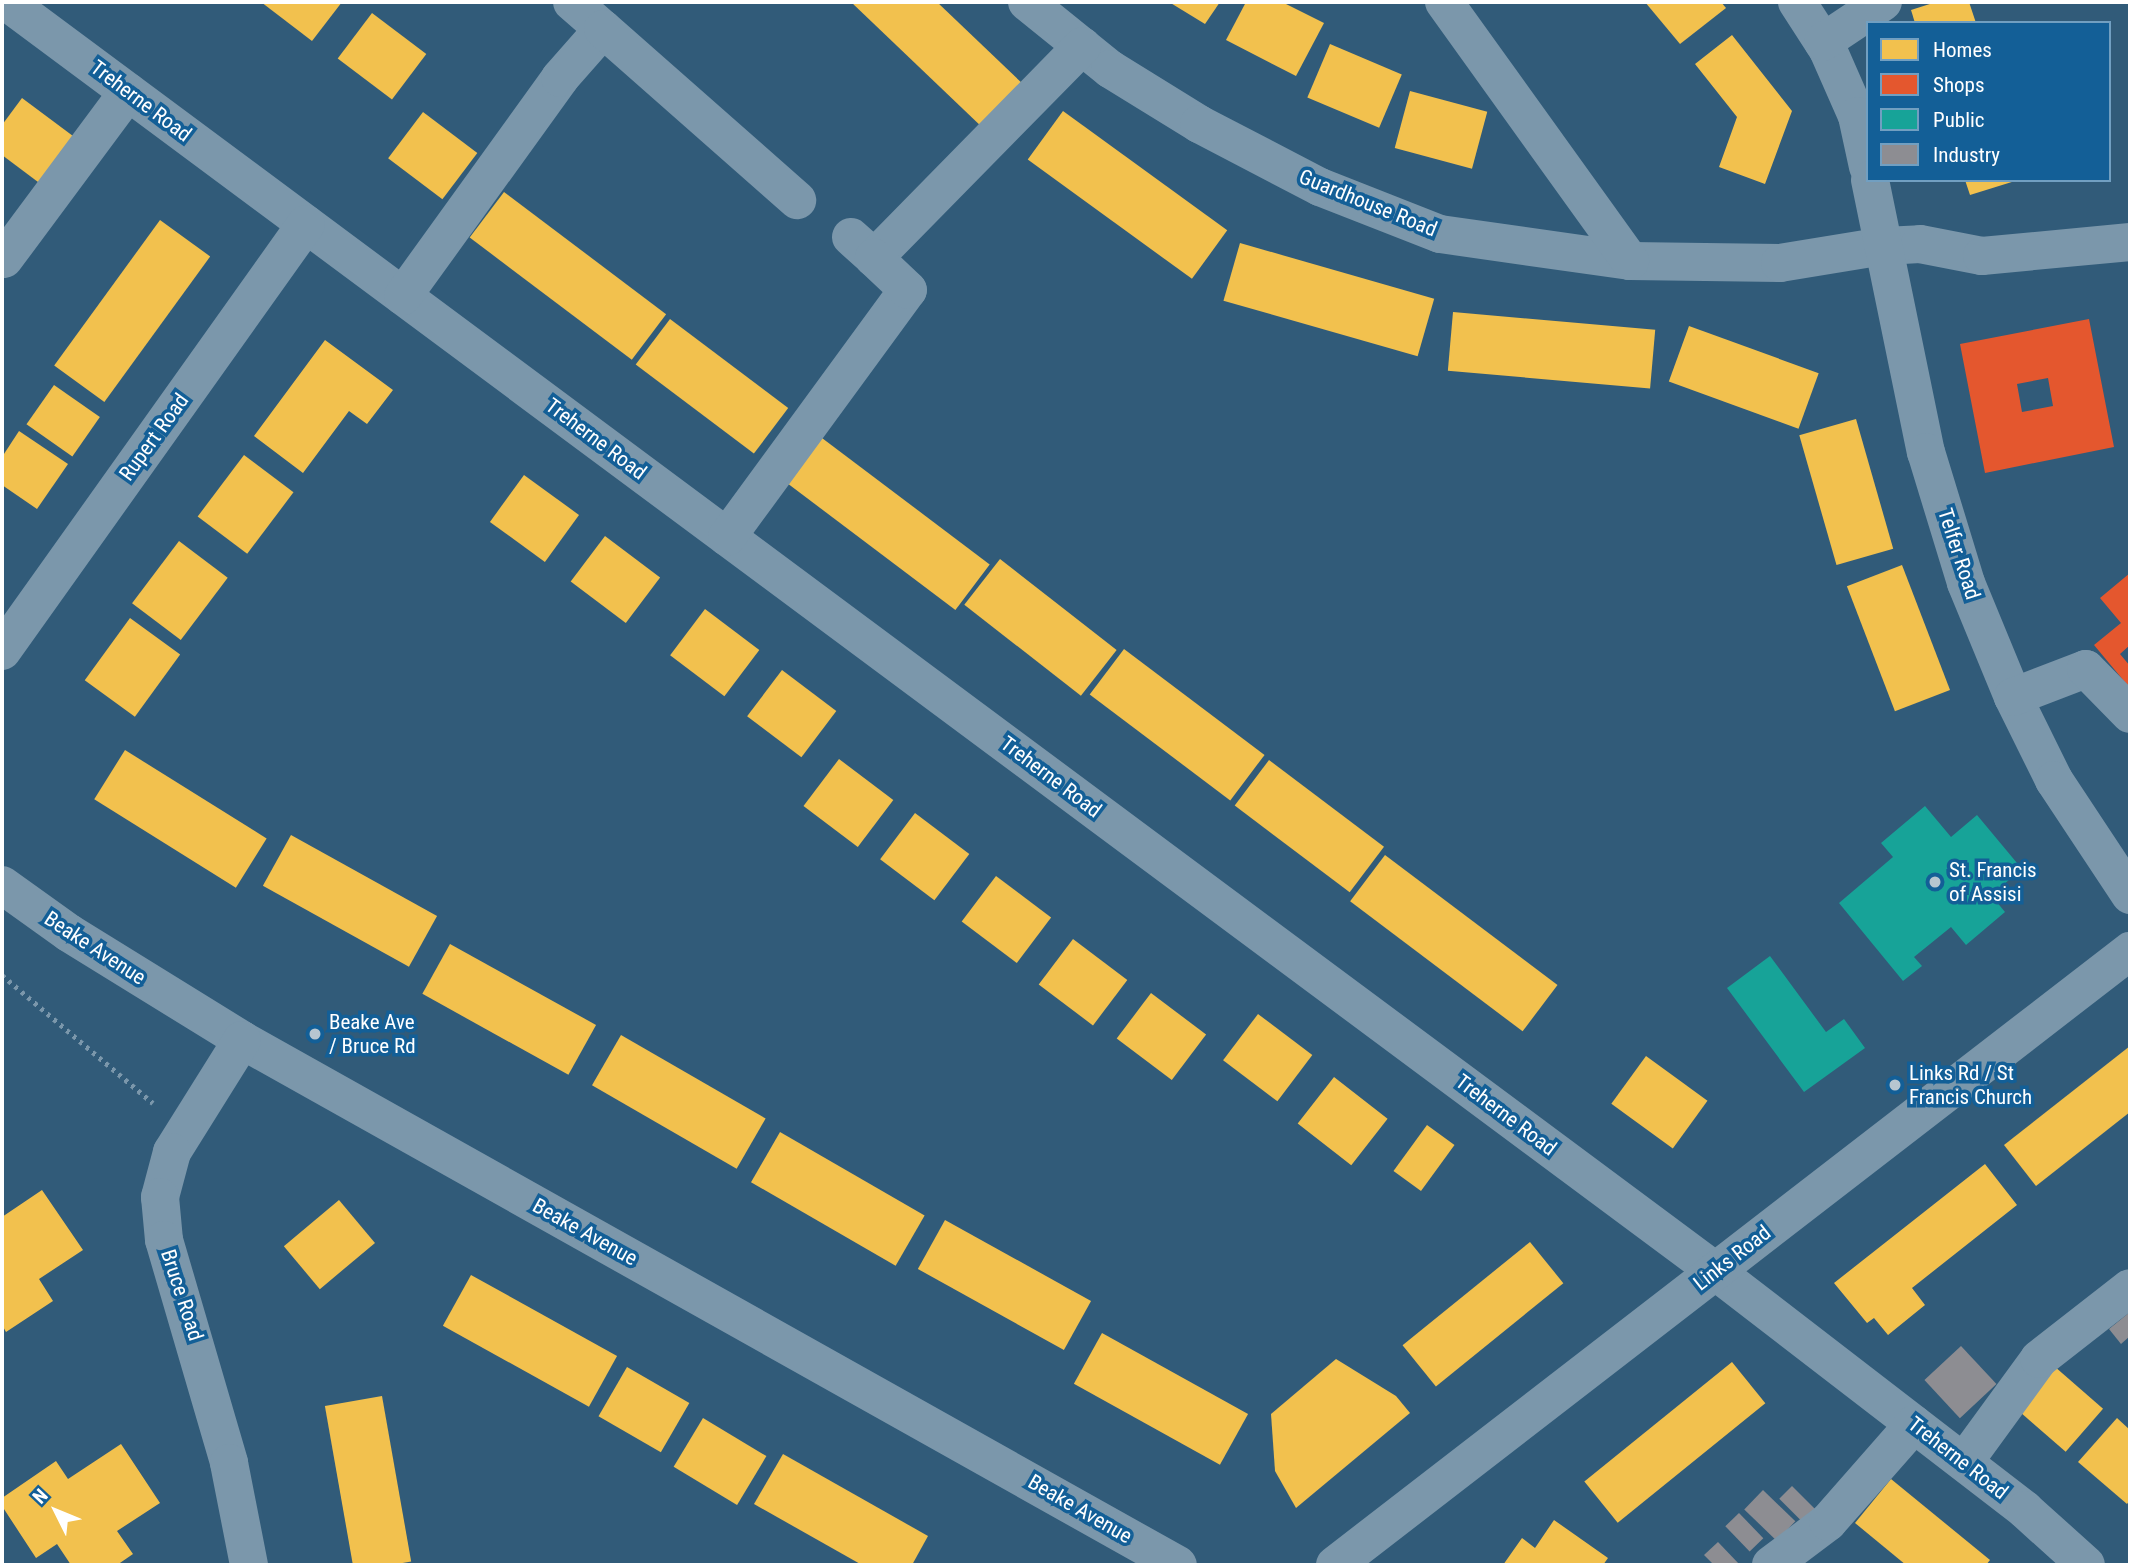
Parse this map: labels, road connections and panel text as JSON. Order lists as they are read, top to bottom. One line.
{"streets":{"street":["Treherne Road","Guardhouse Road","Rupert Road","Telfer Road","Beake Avenue","Links Road","Bruce Road"]},"crossings":[["Treherne Road","Rupert Road"],["Treherne Road","Links Road"],["Guardhouse Road","Telfer Road"],["Beake Avenue","Bruce Road"]],"places":["St. Francis of Assisi","Beake Ave / Bruce Rd","Links Rd / St Francis Church"],"legend":["Homes","Shops","Public","Industry"],"north":"top left"}
